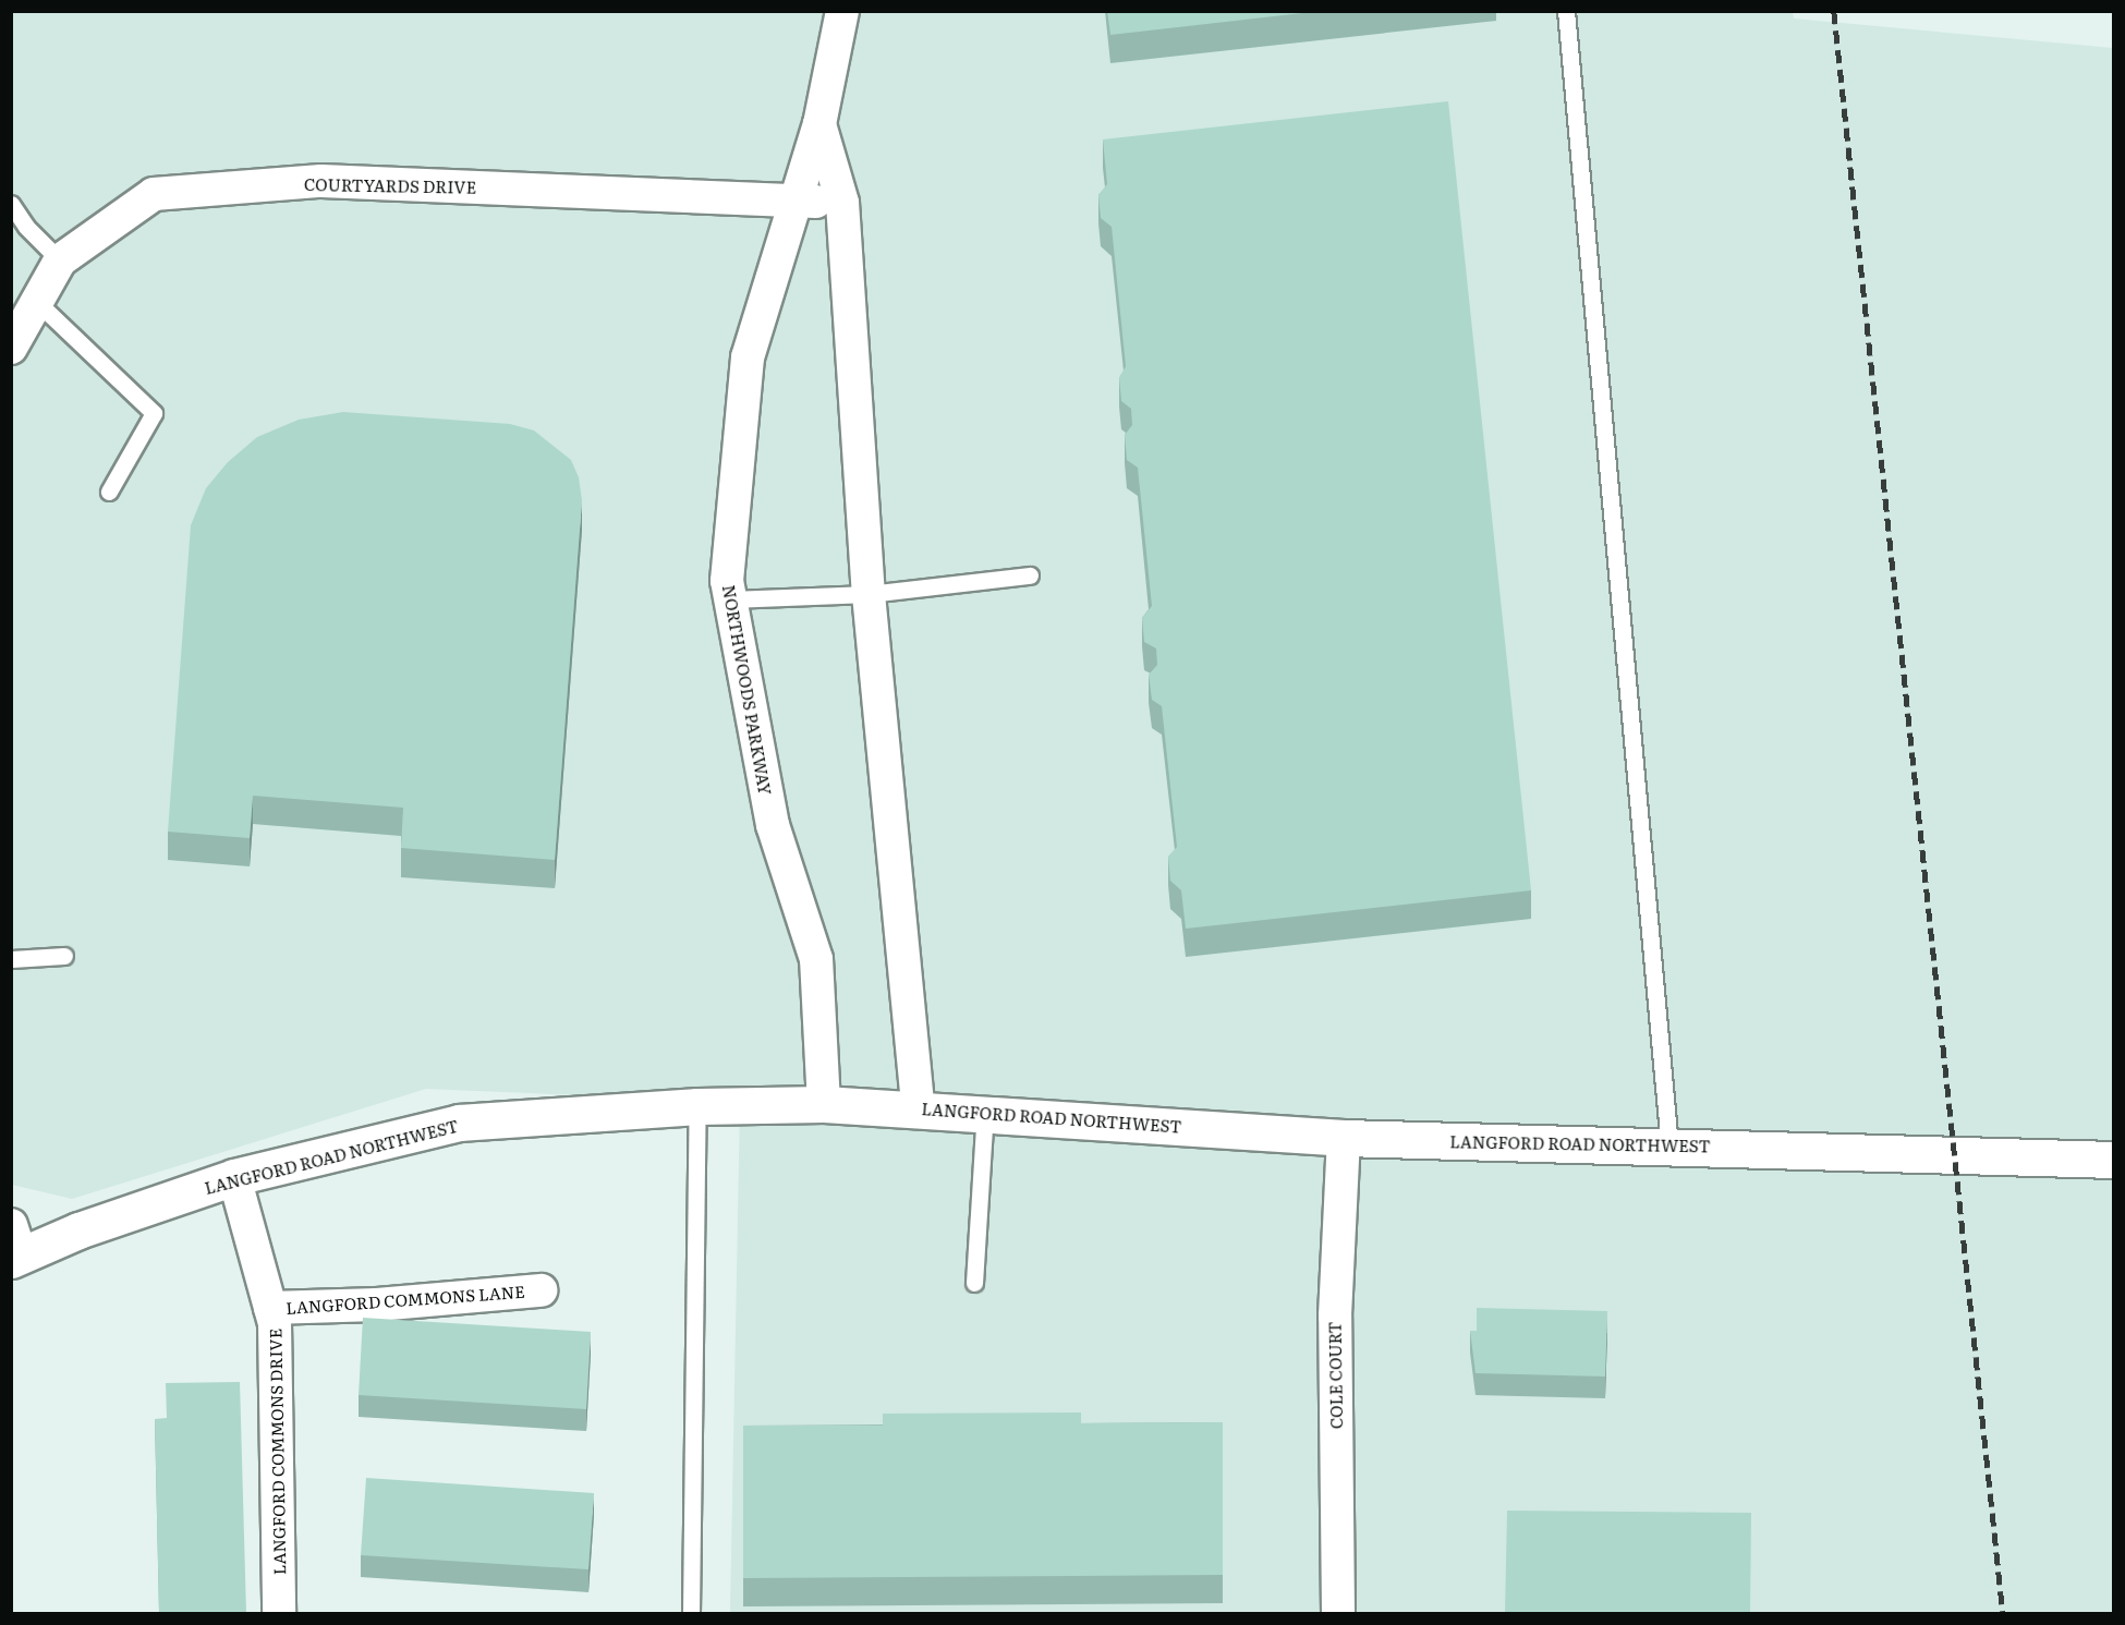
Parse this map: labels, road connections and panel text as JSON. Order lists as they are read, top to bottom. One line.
{"streets":{"street":["COURTYARDS DRIVE","NORTHWOODS PARKWAY","LANGFORD ROAD NORTHWEST","LANGFORD COMMONS LANE","COLE COURT","LANGFORD COMMONS DRIVE"]},"crossings":[["COURTYARDS DRIVE","NORTHWOODS PARKWAY"],["NORTHWOODS PARKWAY","LANGFORD ROAD NORTHWEST"],["LANGFORD ROAD NORTHWEST","COLE COURT"],["LANGFORD ROAD NORTHWEST","LANGFORD COMMONS DRIVE"],["LANGFORD COMMONS LANE","LANGFORD COMMONS DRIVE"]]}
